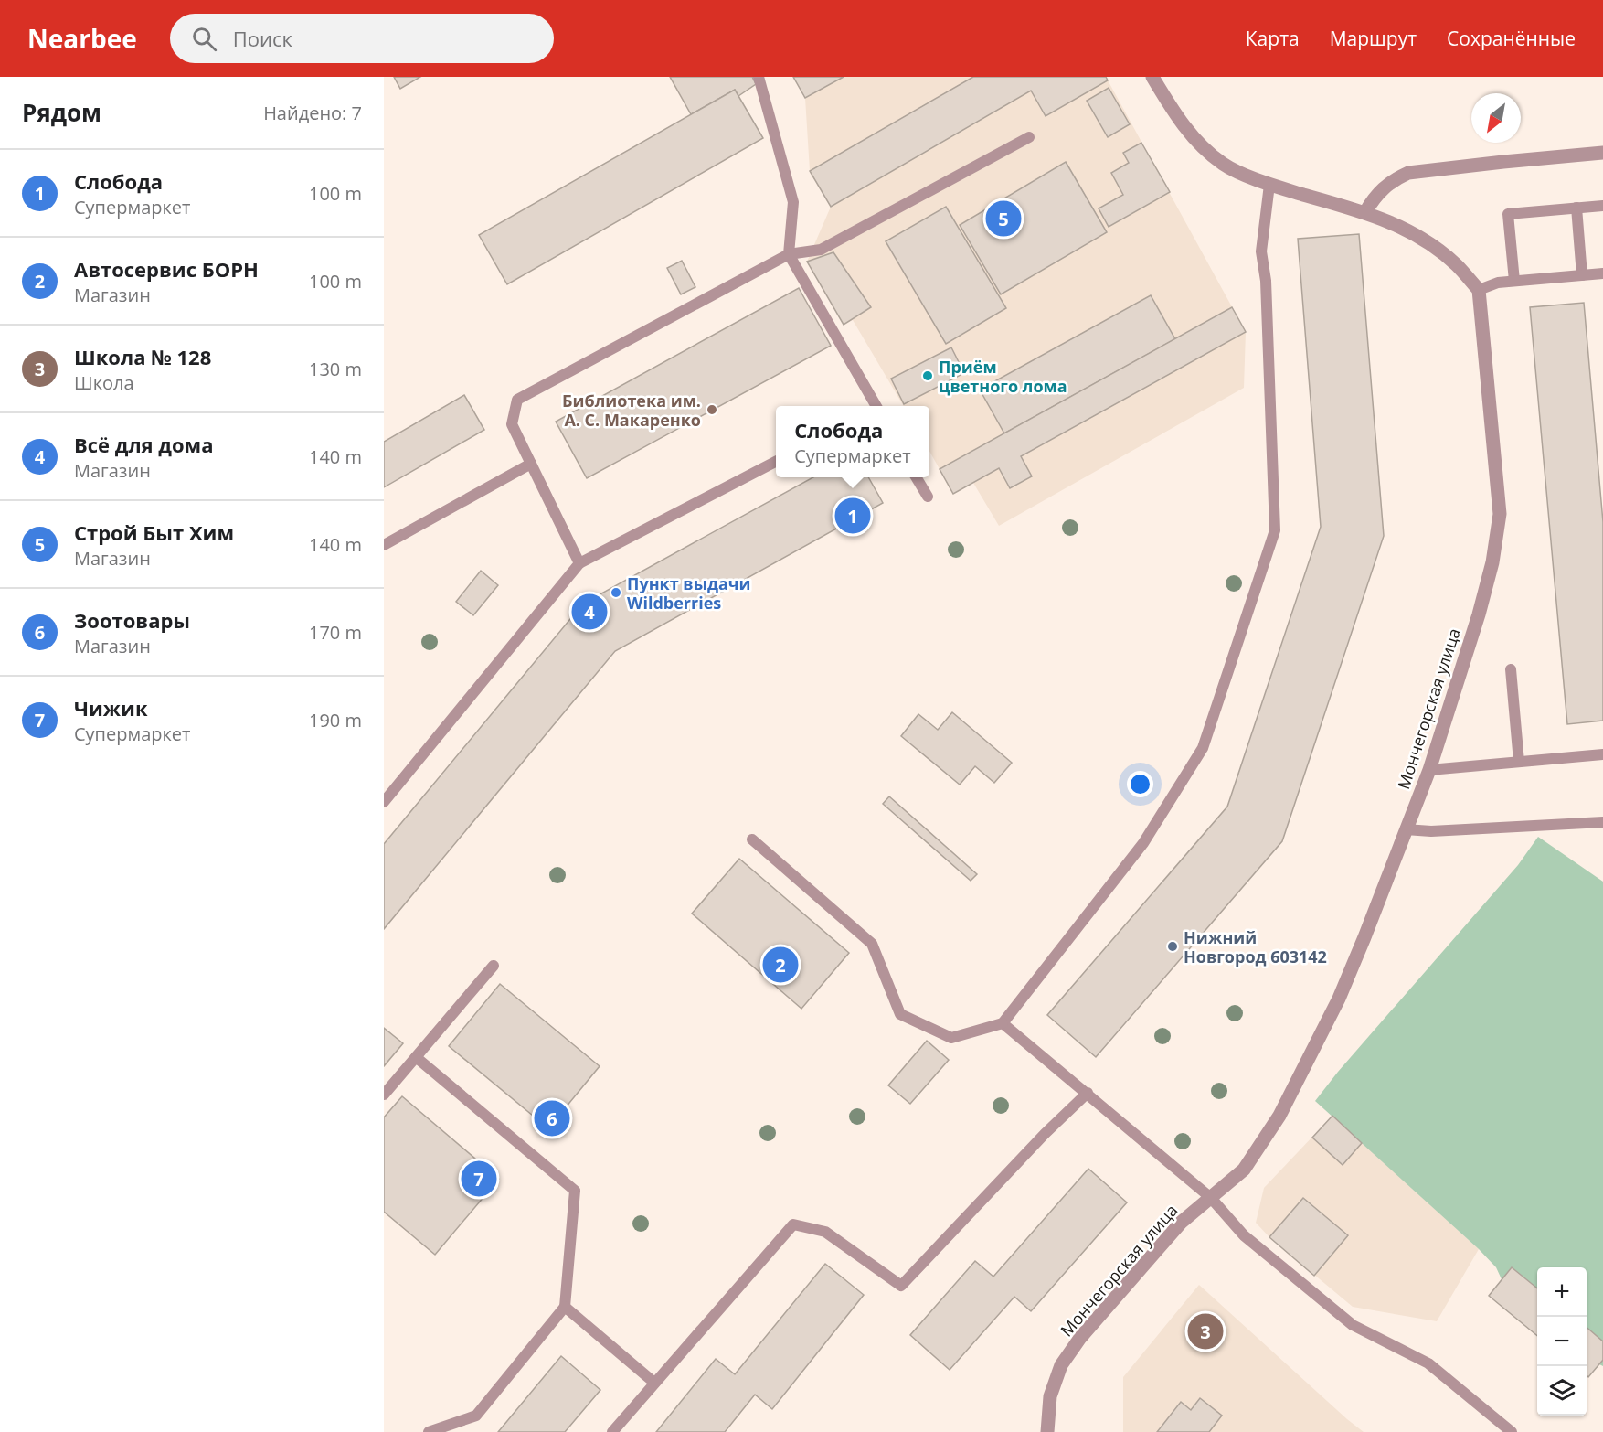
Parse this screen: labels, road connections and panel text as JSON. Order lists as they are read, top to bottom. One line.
{"streets":{"street":["Мончегорская улица"]},"places":["Приём цветного лома","Библиотека им. А. С. Макаренко","Пункт выдачи Wildberries","Нижний Новгород 603142"],"north":"bottom left","page":{"header":"Nearbee","search":"Поиск","nav":["Карта","Маршрут","Сохранённые"],"heading":["Рядом","Найдено: 7"],"list":[{"mark":"1","name":"Слобода","note":"Супермаркет","value":"100 m"},{"mark":"2","name":"Автосервис БОРН","note":"Магазин","value":"100 m"},{"mark":"3","name":"Школа № 128","note":"Школа","value":"130 m"},{"mark":"4","name":"Всё для дома","note":"Магазин","value":"140 m"},{"mark":"5","name":"Строй Быт Хим","note":"Магазин","value":"140 m"},{"mark":"6","name":"Зоотовары","note":"Магазин","value":"170 m"},{"mark":"7","name":"Чижик","note":"Супермаркет","value":"190 m"}],"pins":["5","1","4","2","6","7","3"],"popup":["Слобода","Супермаркет"],"map_buttons":["+","−"]}}
